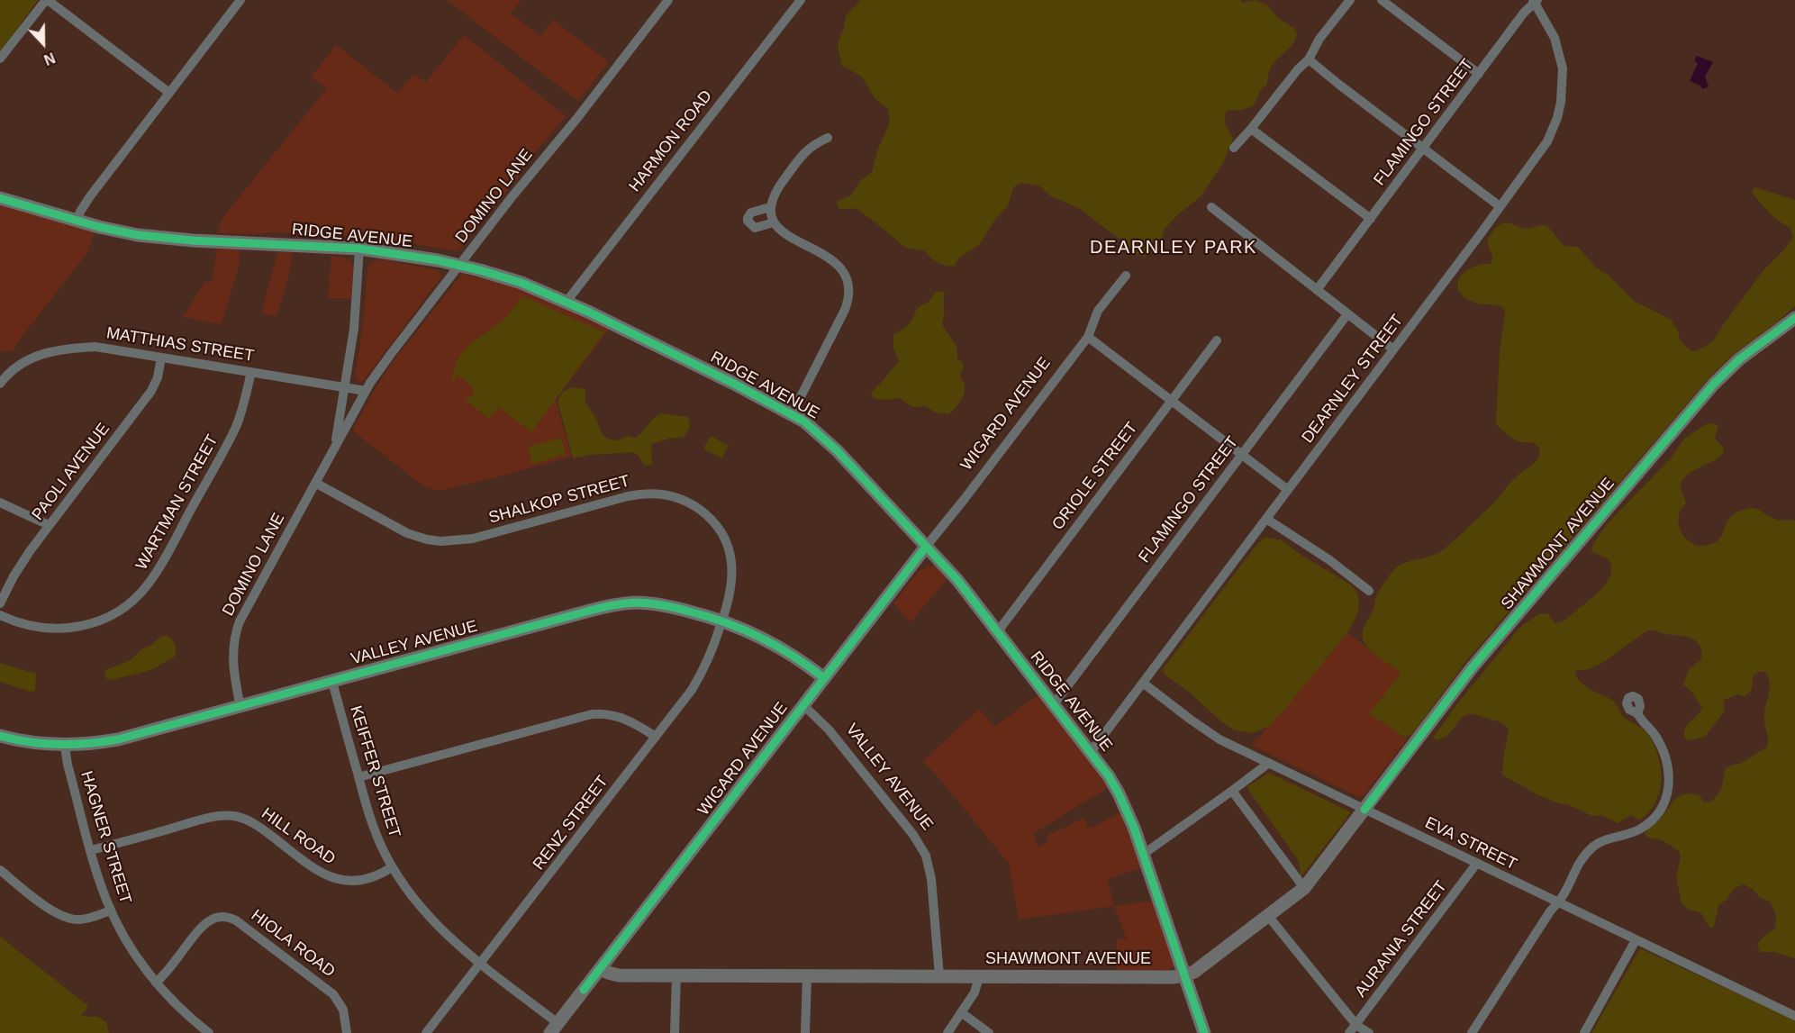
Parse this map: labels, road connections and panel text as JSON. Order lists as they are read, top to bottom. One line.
{"streets":{"main road":["RIDGE AVENUE","WIGARD AVENUE","SHAWMONT AVENUE","VALLEY AVENUE"],"street":["FLAMINGO STREET","HARMON ROAD","DOMINO LANE","MATTHIAS STREET","DEARNLEY STREET","PAOLI AVENUE","ORIOLE STREET","SHALKOP STREET","WARTMAN STREET","KEIFFER STREET","RENZ STREET","HILL ROAD","HAGNER STREET","EVA STREET","AURANIA STREET","HIOLA ROAD"]},"crossings":[["FLAMINGO STREET","RIDGE AVENUE"],["FLAMINGO STREET","DEARNLEY STREET"],["HARMON ROAD","RIDGE AVENUE"],["DOMINO LANE","RIDGE AVENUE"],["DOMINO LANE","MATTHIAS STREET"],["DOMINO LANE","SHALKOP STREET"],["DOMINO LANE","VALLEY AVENUE"],["RIDGE AVENUE","DEARNLEY STREET"],["RIDGE AVENUE","WIGARD AVENUE"],["RIDGE AVENUE","ORIOLE STREET"],["RIDGE AVENUE","SHAWMONT AVENUE"],["MATTHIAS STREET","PAOLI AVENUE"],["MATTHIAS STREET","WARTMAN STREET"],["DEARNLEY STREET","EVA STREET"],["WIGARD AVENUE","SHAWMONT AVENUE"],["WIGARD AVENUE","VALLEY AVENUE"],["WIGARD AVENUE","KEIFFER STREET"],["SHALKOP STREET","VALLEY AVENUE"],["SHALKOP STREET","RENZ STREET"],["SHAWMONT AVENUE","VALLEY AVENUE"],["SHAWMONT AVENUE","EVA STREET"],["VALLEY AVENUE","KEIFFER STREET"],["VALLEY AVENUE","RENZ STREET"],["VALLEY AVENUE","HAGNER STREET"],["KEIFFER STREET","RENZ STREET"],["KEIFFER STREET","HILL ROAD"],["HILL ROAD","HAGNER STREET"],["HAGNER STREET","HIOLA ROAD"],["EVA STREET","AURANIA STREET"]],"districts":["DEARNLEY PARK"],"north":"bottom"}
